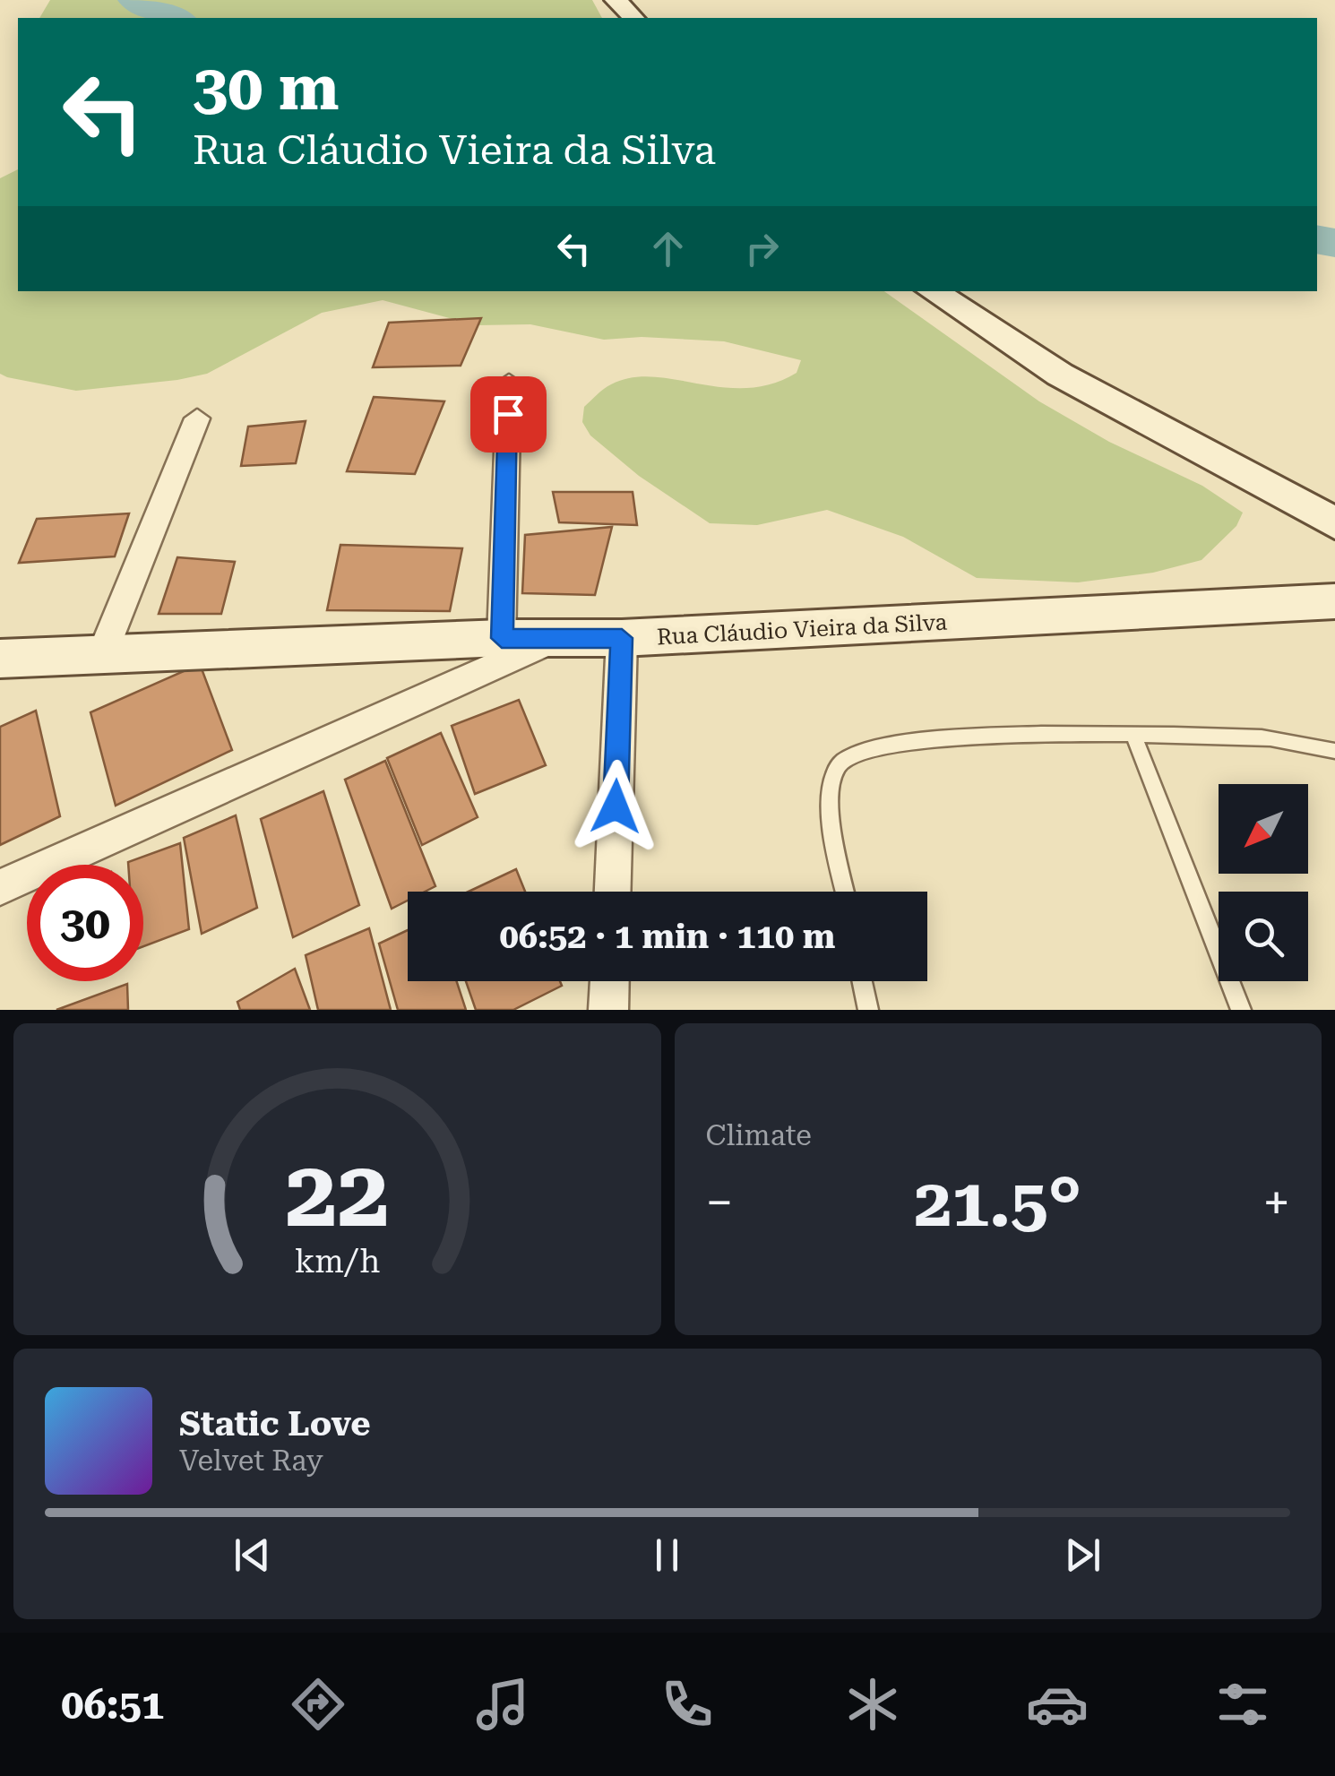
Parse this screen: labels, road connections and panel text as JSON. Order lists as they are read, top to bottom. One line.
{"streets":{"street":["Rua Cláudio Vieira da Silva"]},"north":"bottom left","page":{"turn":["30 m","Rua Cláudio Vieira da Silva"],"limit":"30","trip":"06:52 · 1 min · 110 m","tile":"Climate","heat":["−","21.5°","+"],"song":["Static Love","Velvet Ray"],"tabs":"06:51","gauge":["22","km/h"]}}
